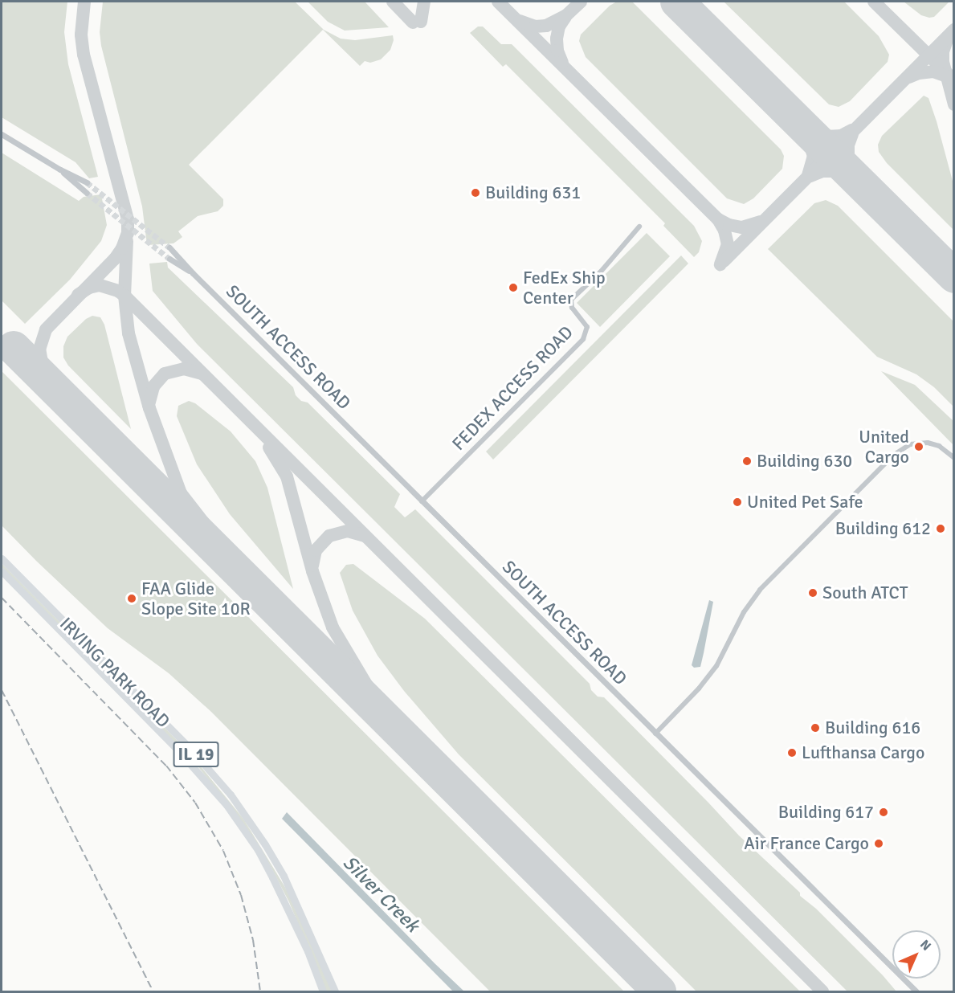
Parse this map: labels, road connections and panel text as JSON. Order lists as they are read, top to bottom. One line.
{"streets":{"main road":["IRVING PARK ROAD","IL 19"],"street":["SOUTH ACCESS ROAD","FEDEX ACCESS ROAD"]},"crossings":[["SOUTH ACCESS ROAD","FEDEX ACCESS ROAD"]],"water":["Silver Creek"],"places":["Building 631","FedEx Ship Center","United Cargo","Building 630","United Pet Safe","Building 612","South ATCT","FAA Glide Slope Site 10R","Building 616","Lufthansa Cargo","Building 617","Air France Cargo"],"north":"top right"}
